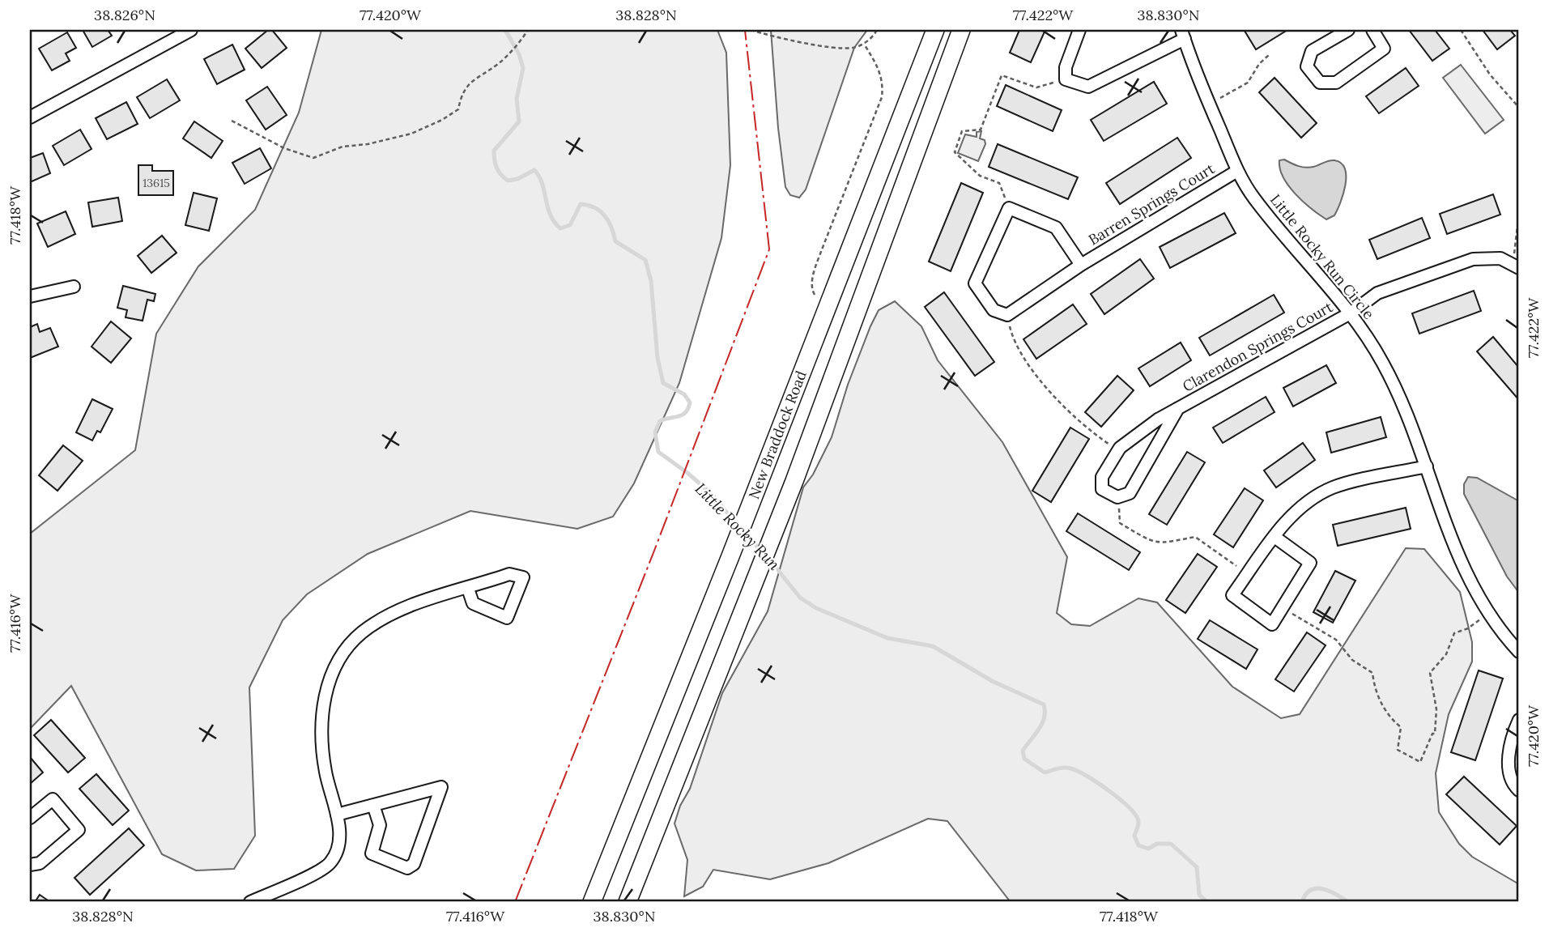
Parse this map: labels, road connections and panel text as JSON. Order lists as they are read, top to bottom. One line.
{"streets":{"main road":["New Braddock Road"],"street":["Barren Springs Court","Little Rocky Run Circle","Clarendon Springs Court"]},"crossings":[["Barren Springs Court","Little Rocky Run Circle"],["Little Rocky Run Circle","Clarendon Springs Court"]],"water":["Little Rocky Run"],"house_numbers":["13615"],"coordinates":["38.826°N","77.420°W","38.828°N","77.422°W","38.830°N","77.418°W","77.416°W"]}
